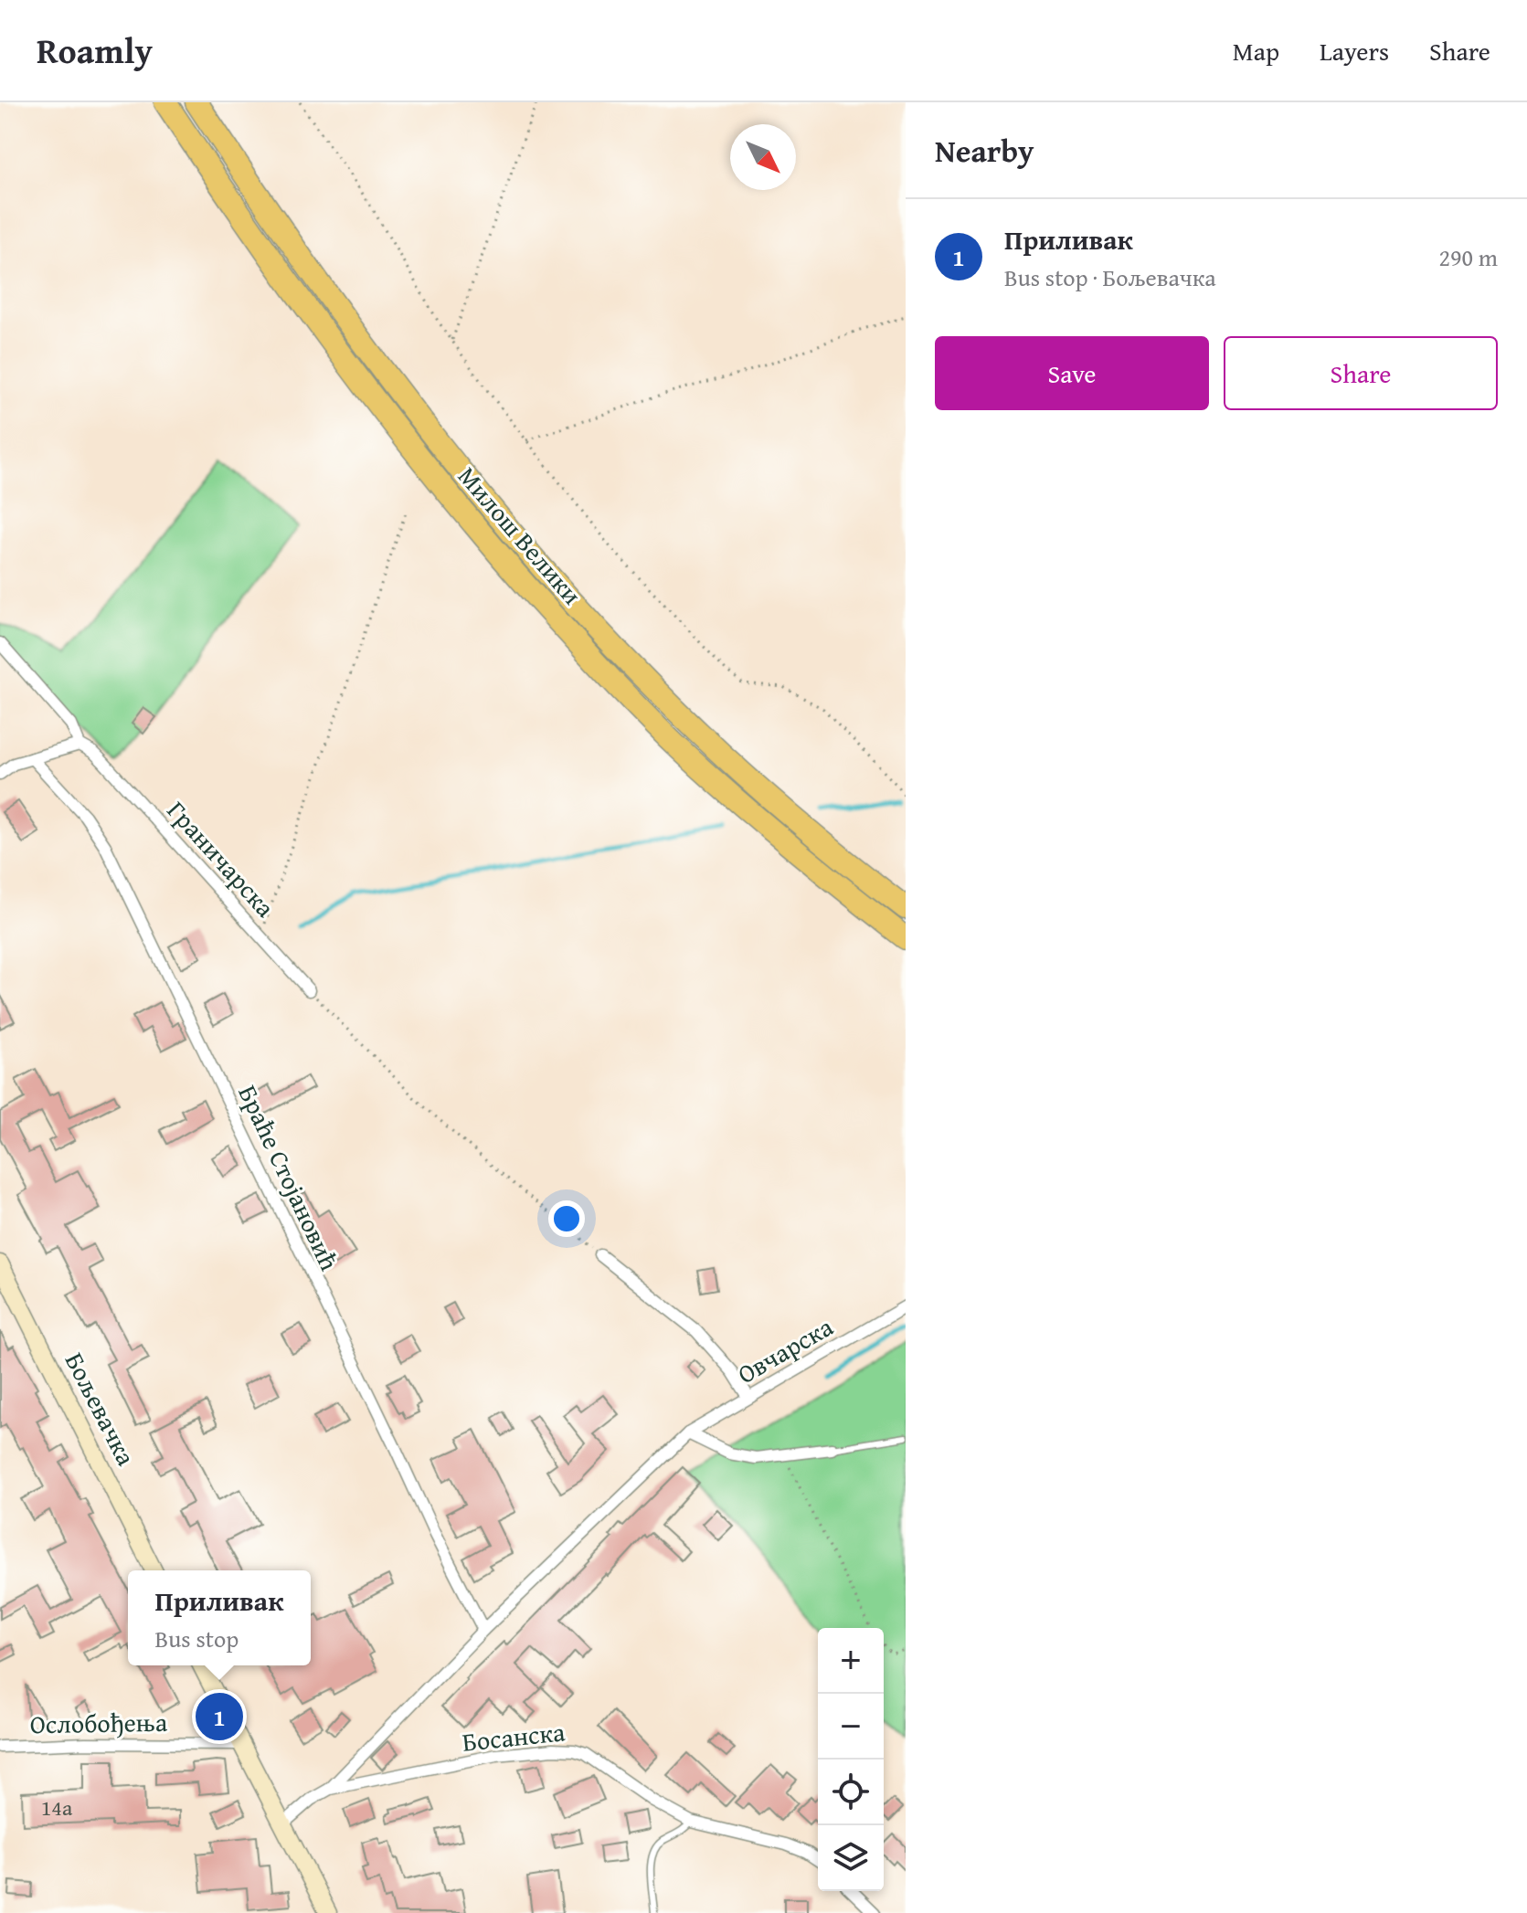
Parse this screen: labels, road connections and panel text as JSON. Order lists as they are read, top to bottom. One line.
{"streets":{"highway":["Милош Велики"],"main road":["Бољевачка"],"street":["Граничарска","Браће Стојановић","Овчарска","Ослобођења","Босанска"]},"crossings":[["Браће Стојановић","Овчарска"],["Овчарска","Босанска"]],"house_numbers":["14a"],"north":"bottom right","page":{"header":"Roamly","nav":["Map","Layers","Share"],"heading":"Nearby","list":[{"mark":"1","name":"Приливак","note":"Bus stop · Бољевачка","value":"290 m"}],"buttons":["Save","Share"],"popup":["Приливак","Bus stop"],"map_buttons":["+","−"],"pins":"1"}}
